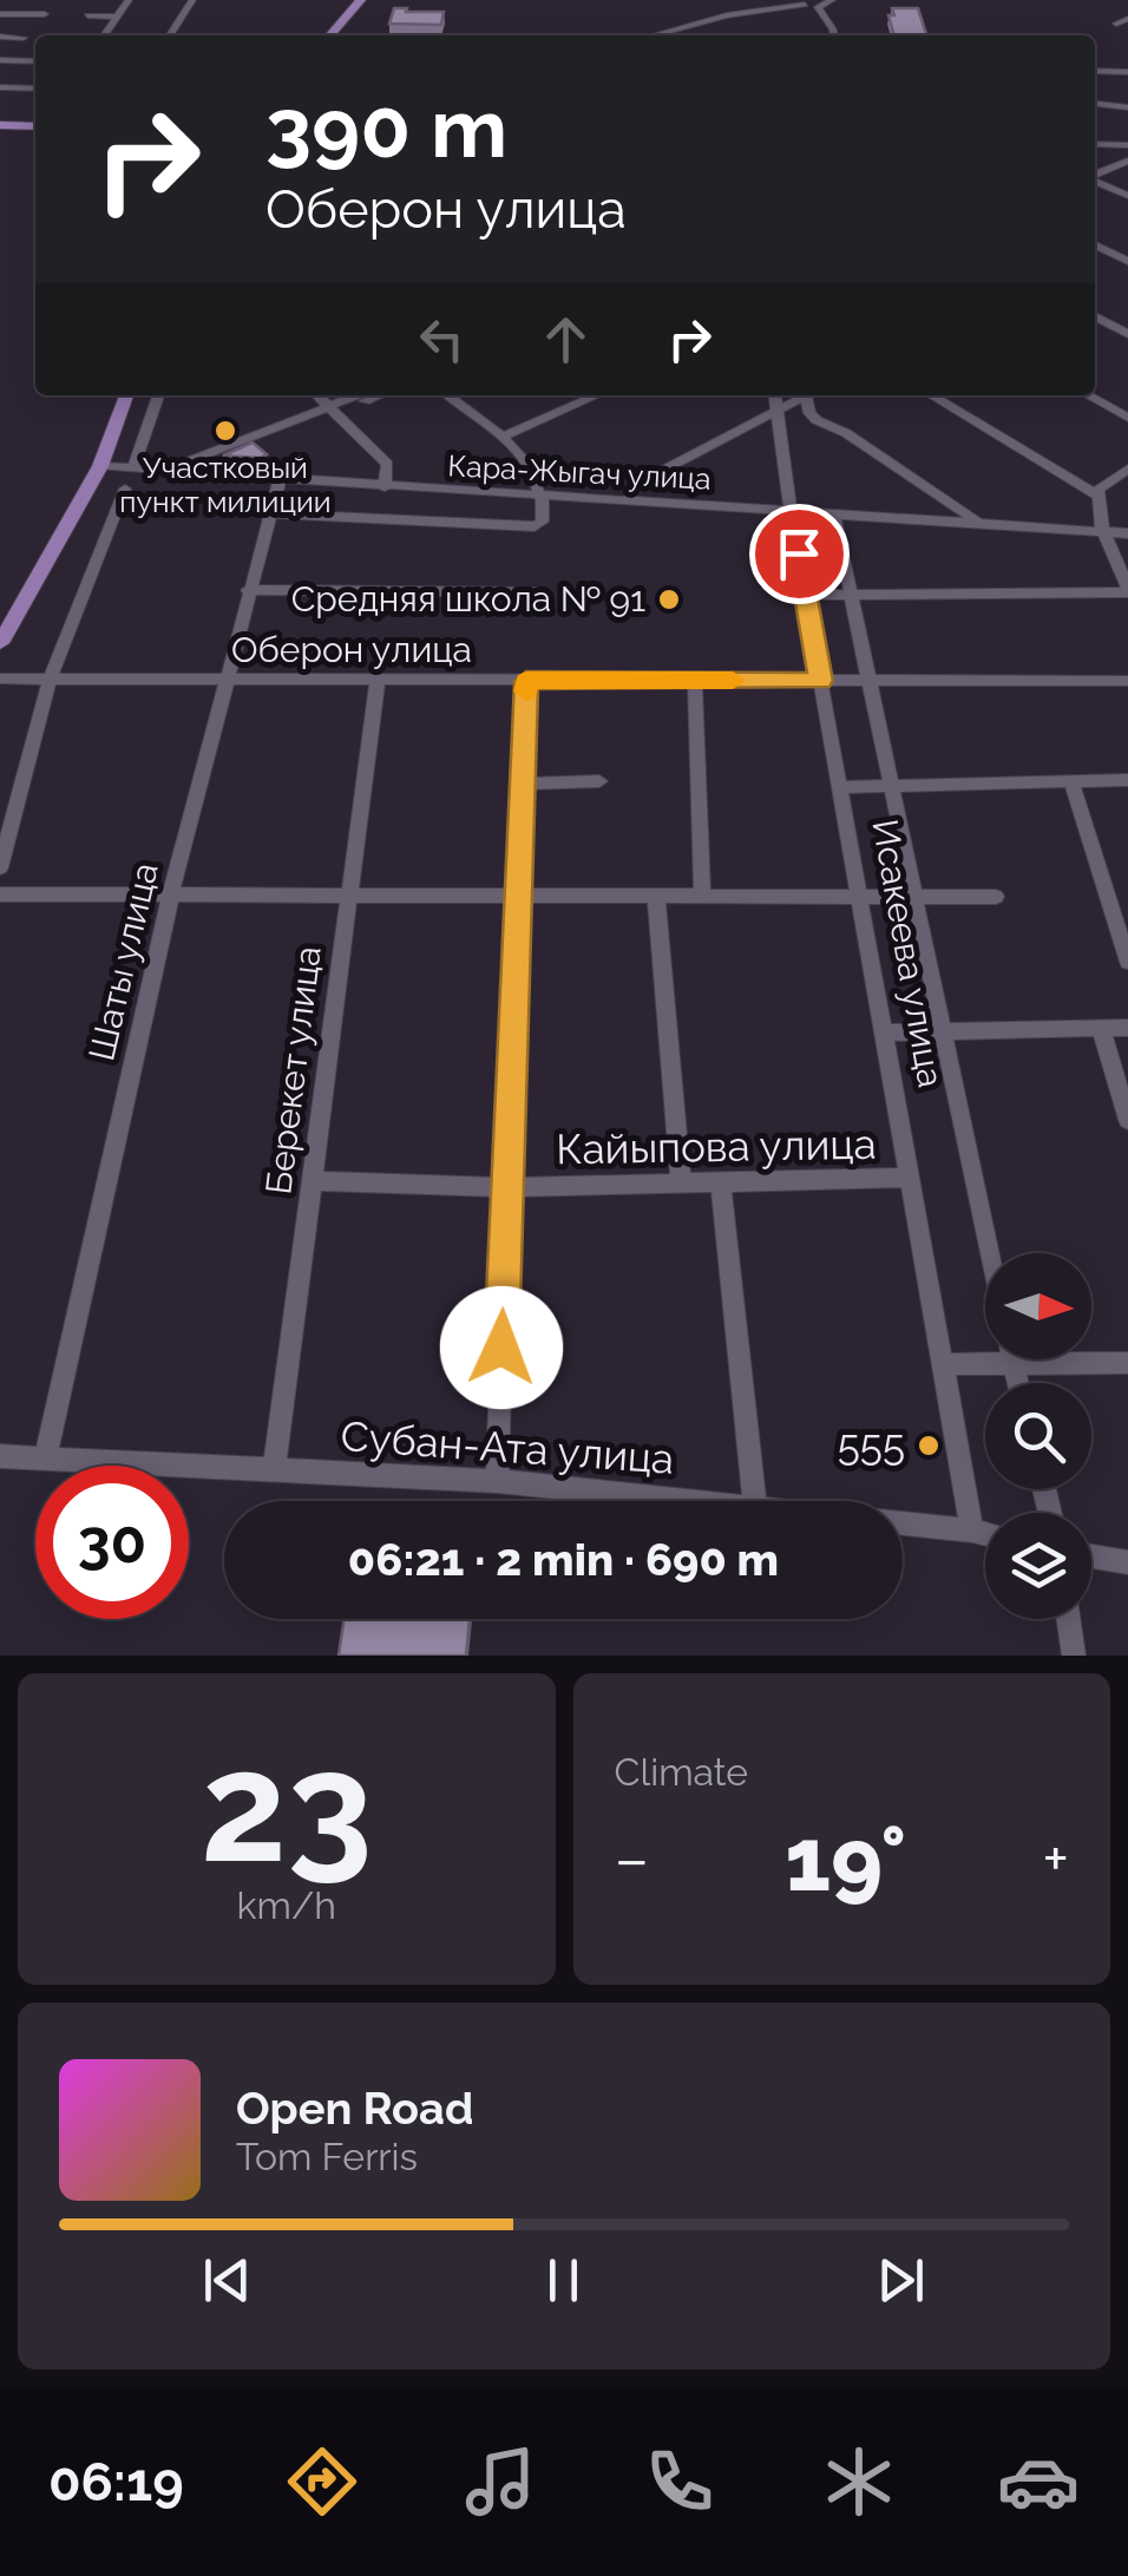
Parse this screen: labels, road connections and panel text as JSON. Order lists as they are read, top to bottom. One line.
{"streets":{"street":["Кара-Жыгач улица","Оберон улица","Исакеева улица","Шаты улица","Берекет улица","Кайыпова улица","Субан-Ата улица"]},"crossings":[["Кара-Жыгач улица","Исакеева улица"],["Кара-Жыгач улица","Шаты улица"],["Оберон улица","Исакеева улица"],["Оберон улица","Шаты улица"],["Оберон улица","Берекет улица"],["Исакеева улица","Кайыпова улица"],["Исакеева улица","Субан-Ата улица"],["Шаты улица","Субан-Ата улица"],["Берекет улица","Кайыпова улица"],["Берекет улица","Субан-Ата улица"]],"places":["Участковый пункт милиции","Средняя школа № 91","555"],"north":"right","page":{"turn":["390 m","Оберон улица"],"limit":"30","trip":"06:21 · 2 min · 690 m","tile":[["23","km/h"],"Climate"],"heat":["−","19°","+"],"song":["Open Road","Tom Ferris"],"tabs":"06:19"}}
